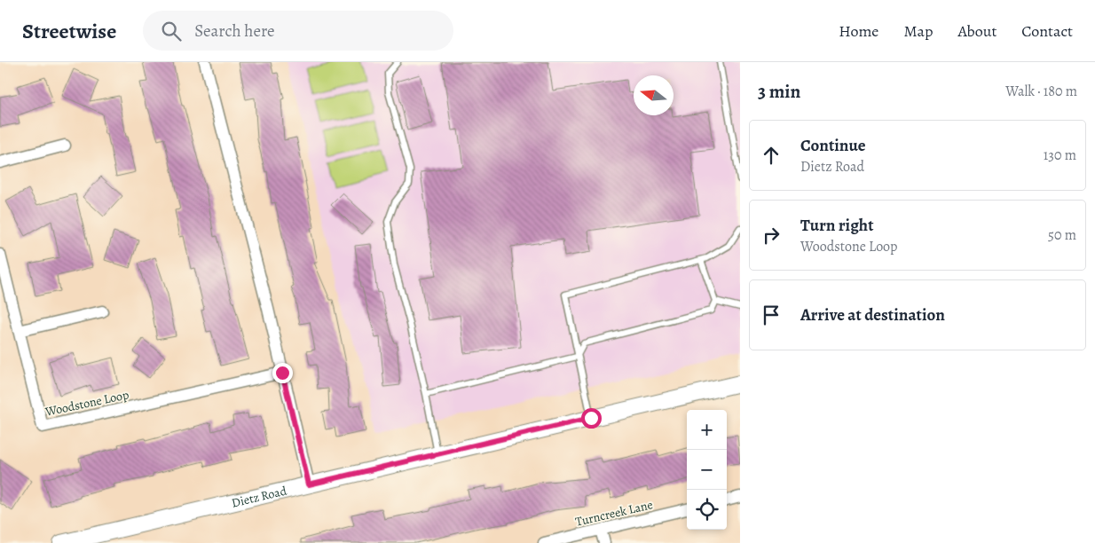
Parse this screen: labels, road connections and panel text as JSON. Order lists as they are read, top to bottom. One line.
{"streets":{"street":["Woodstone Loop","Dietz Road","Turncreek Lane"]},"north":"left","page":{"header":"Streetwise","search":"Search here","nav":["Home","Map","About","Contact"],"heading":["3 min","Walk · 180 m"],"list":[["Continue","Dietz Road","130 m"],["Turn right","Woodstone Loop","50 m"],"Arrive at destination"],"map_buttons":["+","−"]}}
